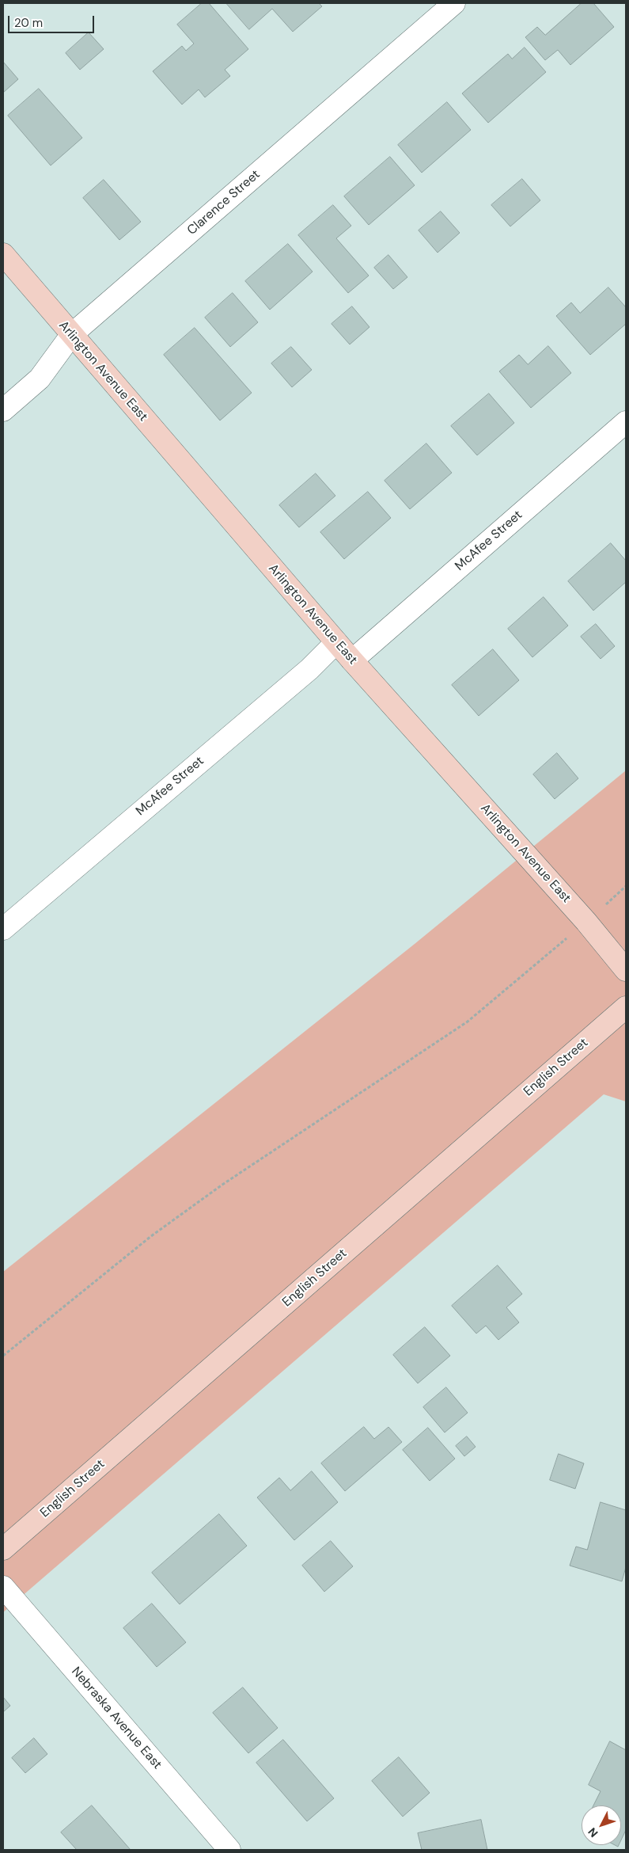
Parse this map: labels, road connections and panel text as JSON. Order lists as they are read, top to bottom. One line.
{"streets":{"street":["Clarence Street","Arlington Avenue East","McAfee Street","English Street","Nebraska Avenue East"]},"crossings":[["Clarence Street","Arlington Avenue East"],["Arlington Avenue East","McAfee Street"]],"scale_bar":"20 m","north":"bottom left"}
